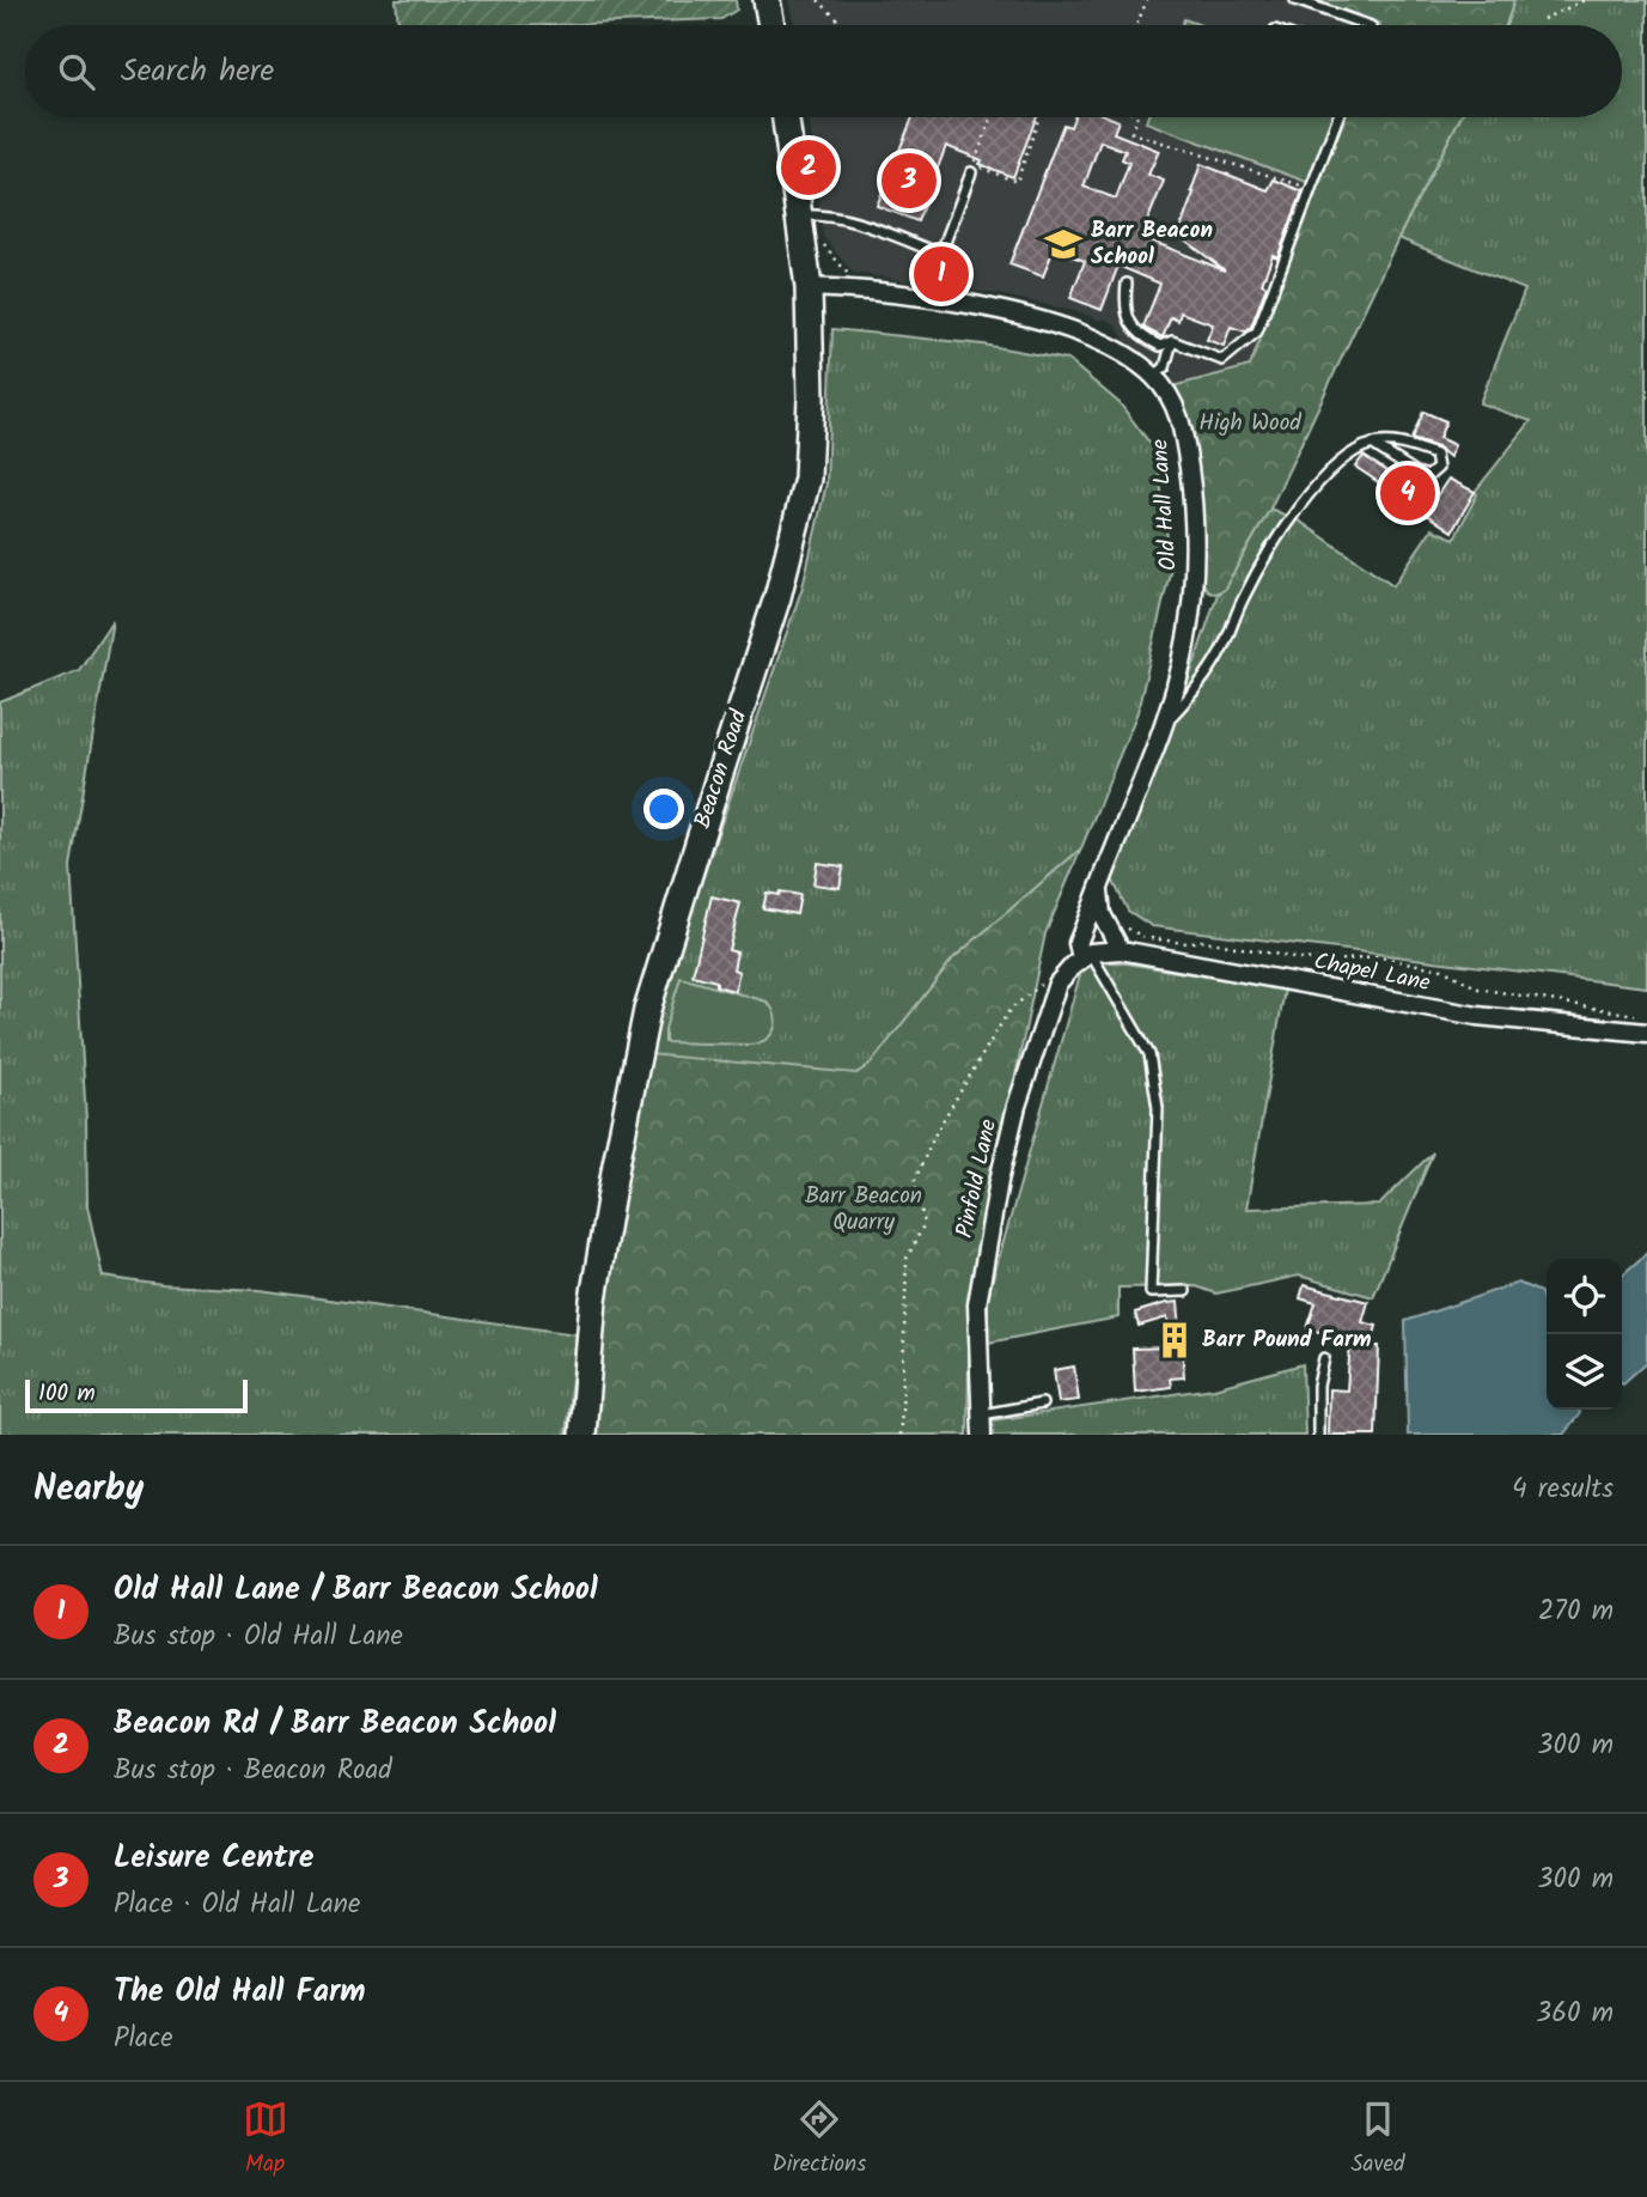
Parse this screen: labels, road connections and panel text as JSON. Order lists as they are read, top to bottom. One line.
{"streets":{"main road":["Beacon Road"],"street":["Old Hall Lane","Chapel Lane","Pinfold Lane"]},"crossings":[["Old Hall Lane","Beacon Road"],["Old Hall Lane","Chapel Lane"],["Old Hall Lane","Pinfold Lane"],["Chapel Lane","Pinfold Lane"]],"parks":["High Wood","Barr Beacon Quarry"],"places":{"school or university":["Barr Beacon School"],"building":["Barr Pound Farm"]},"scale_bar":"100 m","page":{"search":"Search here","pins":["2","3","1","4"],"scale":"100 m","heading":["Nearby","4 results"],"list":[{"mark":"1","name":"Old Hall Lane / Barr Beacon School","note":"Bus stop · Old Hall Lane","value":"270 m"},{"mark":"2","name":"Beacon Rd / Barr Beacon School","note":"Bus stop · Beacon Road","value":"300 m"},{"mark":"3","name":"Leisure Centre","note":"Place · Old Hall Lane","value":"300 m"},{"mark":"4","name":"The Old Hall Farm","note":"Place","value":"360 m"}],"nav":["Map","Directions","Saved"]}}
